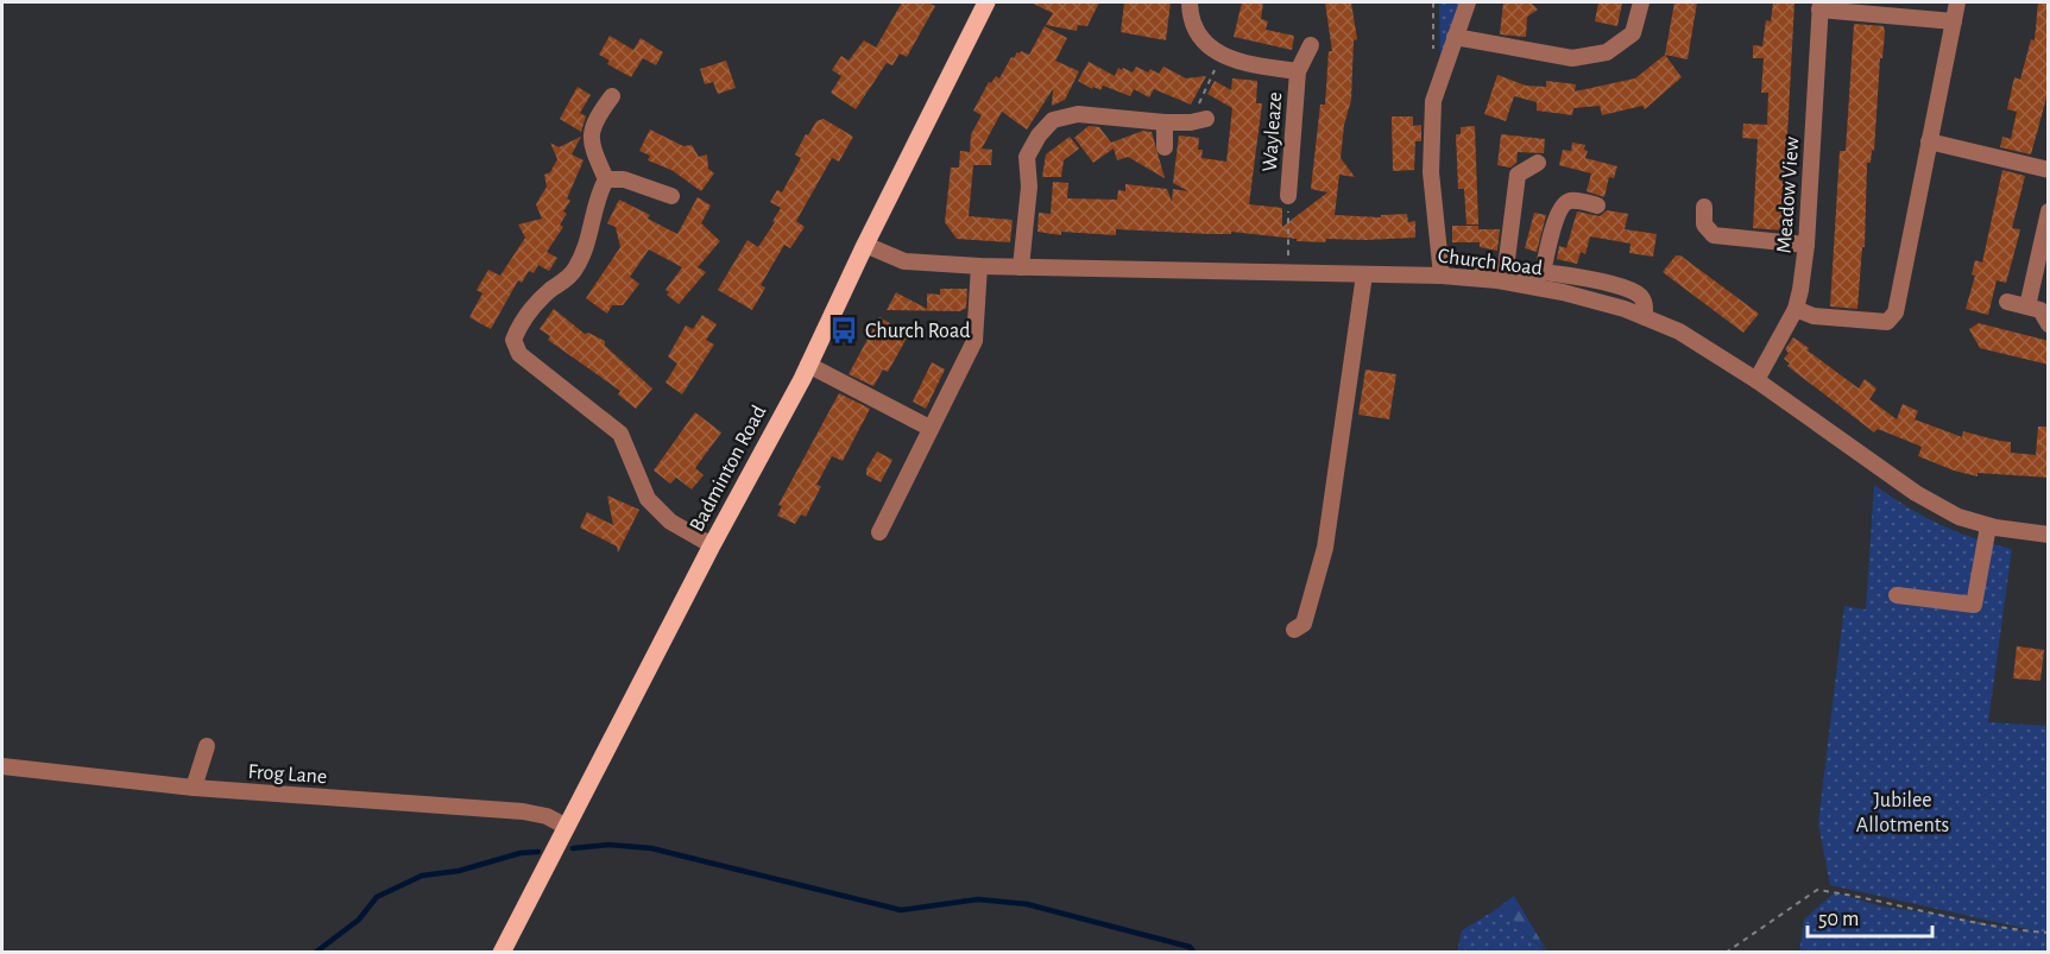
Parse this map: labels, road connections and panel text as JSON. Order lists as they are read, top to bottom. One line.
{"streets":{"main road":["Badminton Road"],"street":["Wayleaze","Meadow View","Church Road","Frog Lane"]},"crossings":[["Meadow View","Church Road"],["Church Road","Badminton Road"],["Badminton Road","Frog Lane"]],"parks":["Jubilee Allotments"],"places":{"bus stop":["Church Road"]},"scale_bar":"50 m"}
